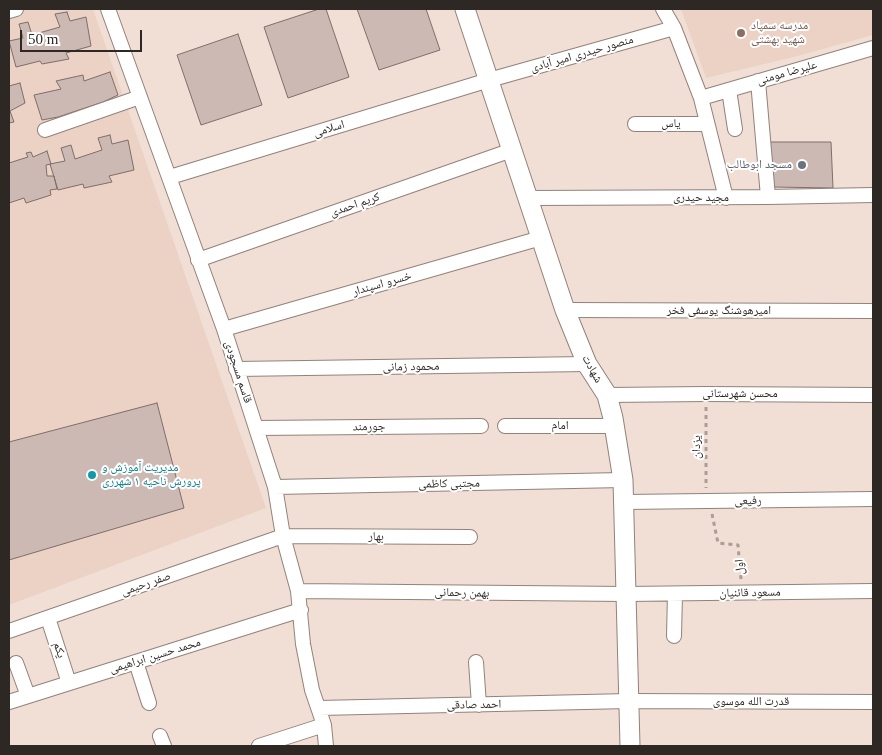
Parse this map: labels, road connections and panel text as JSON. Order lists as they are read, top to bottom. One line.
{"streets":{"street":["منصور حیدری امیر آبادی","علیرضا مومنی","یاس","اسلامی","مجید حیدری","کریم احمدی","خسرو اسپندار","امیرهوشنگ یوسفی فخر","محمود زمانی","شهادت","قاسم مسجودی","محسن شهرستانی","امام","جورمند","مجتبی کاظمی","رفیعی","بهار","صفر رحیمی","بهمن رحمانی","مسعود قائنیان","یکم","محمد حسین ابراهیمی","قدرت الله موسوی","احمد صادقی"],"path":["یزدان","اول"]},"crossings":[["منصور حیدری امیر آبادی","اسلامی"],["منصور حیدری امیر آبادی","شهادت"],["اسلامی","شهادت"],["اسلامی","قاسم مسجودی"],["مجید حیدری","شهادت"],["کریم احمدی","شهادت"],["کریم احمدی","قاسم مسجودی"],["خسرو اسپندار","شهادت"],["خسرو اسپندار","قاسم مسجودی"],["امیرهوشنگ یوسفی فخر","شهادت"],["محمود زمانی","شهادت"],["محمود زمانی","قاسم مسجودی"],["شهادت","محسن شهرستانی"],["شهادت","امام"],["شهادت","مجتبی کاظمی"],["شهادت","رفیعی"],["شهادت","بهمن رحمانی"],["شهادت","مسعود قائنیان"],["شهادت","قدرت الله موسوی"],["شهادت","احمد صادقی"],["قاسم مسجودی","جورمند"],["قاسم مسجودی","مجتبی کاظمی"],["قاسم مسجودی","بهار"],["قاسم مسجودی","صفر رحیمی"],["قاسم مسجودی","بهمن رحمانی"],["قاسم مسجودی","محمد حسین ابراهیمی"],["قاسم مسجودی","احمد صادقی"],["محسن شهرستانی","یزدان"],["یزدان","رفیعی"],["یزدان","اول"],["رفیعی","اول"],["بهار","صفر رحیمی"],["اول","مسعود قائنیان"],["صفر رحیمی","یکم"],["بهمن رحمانی","مسعود قائنیان"],["یکم","محمد حسین ابراهیمی"],["قدرت الله موسوی","احمد صادقی"]],"places":["مدرسه سمپاد شهید بهشتی","مسجد ابوطالب","مدیریت آموزش و پرورش ناحیه ۱ شهرری"],"scale_bar":"50 m"}
